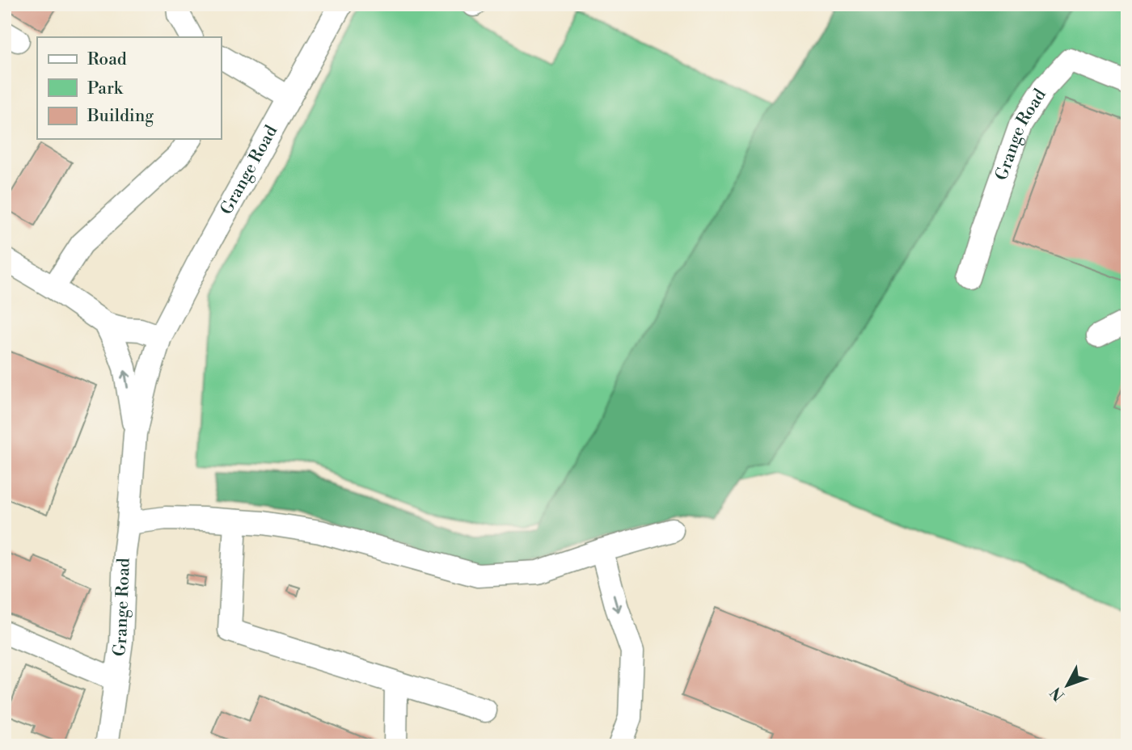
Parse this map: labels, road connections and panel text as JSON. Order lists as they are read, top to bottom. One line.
{"streets":{"street":["Grange Road"]},"legend":["Road","Park","Building"],"north":"bottom left"}
